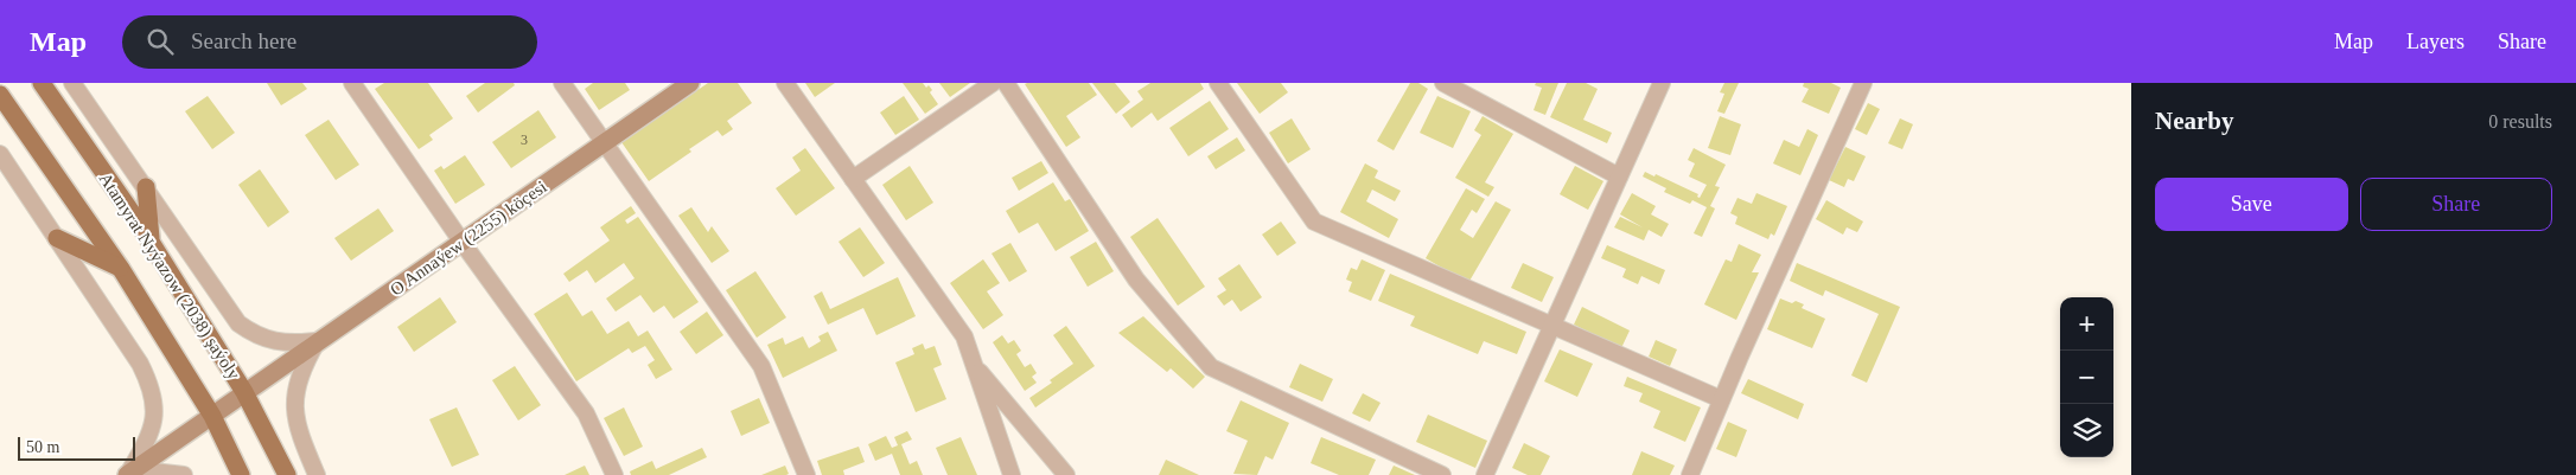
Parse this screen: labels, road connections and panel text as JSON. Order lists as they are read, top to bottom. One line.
{"streets":{"main road":["O Annaýew (2255) köçesi","Atamyrat Nyýazow (2038) şaýoly"]},"crossings":[["O Annaýew (2255) köçesi","Atamyrat Nyýazow (2038) şaýoly"]],"house_numbers":["3"],"scale_bar":"50 m","page":{"header":"Map","search":"Search here","nav":["Map","Layers","Share"],"heading":["Nearby","0 results"],"buttons":["Save","Share"],"map_buttons":["+","−"],"scale":"50 m"}}
